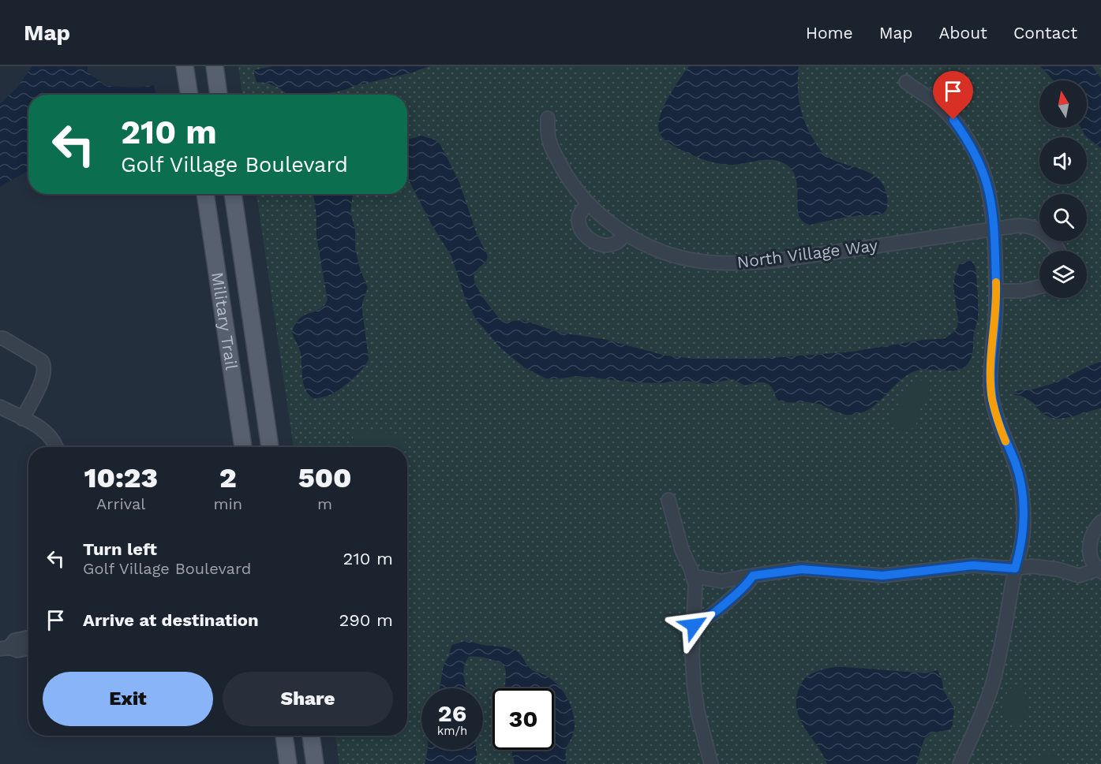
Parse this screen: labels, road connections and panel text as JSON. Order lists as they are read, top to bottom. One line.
{"streets":{"main road":["Military Trail"],"street":["North Village Way"]},"north":"top","page":{"header":"Map","nav":["Home","Map","About","Contact"],"turn":["210 m","Golf Village Boulevard"],"eta":["10:23","Arrival","2","min","500","m"],"list":[{"name":"Turn left","note":"Golf Village Boulevard","value":"210 m"},{"name":"Arrive at destination","value":"290 m"}],"buttons":["Exit","Share"],"speed":"26 km/h","limit":"30"}}
